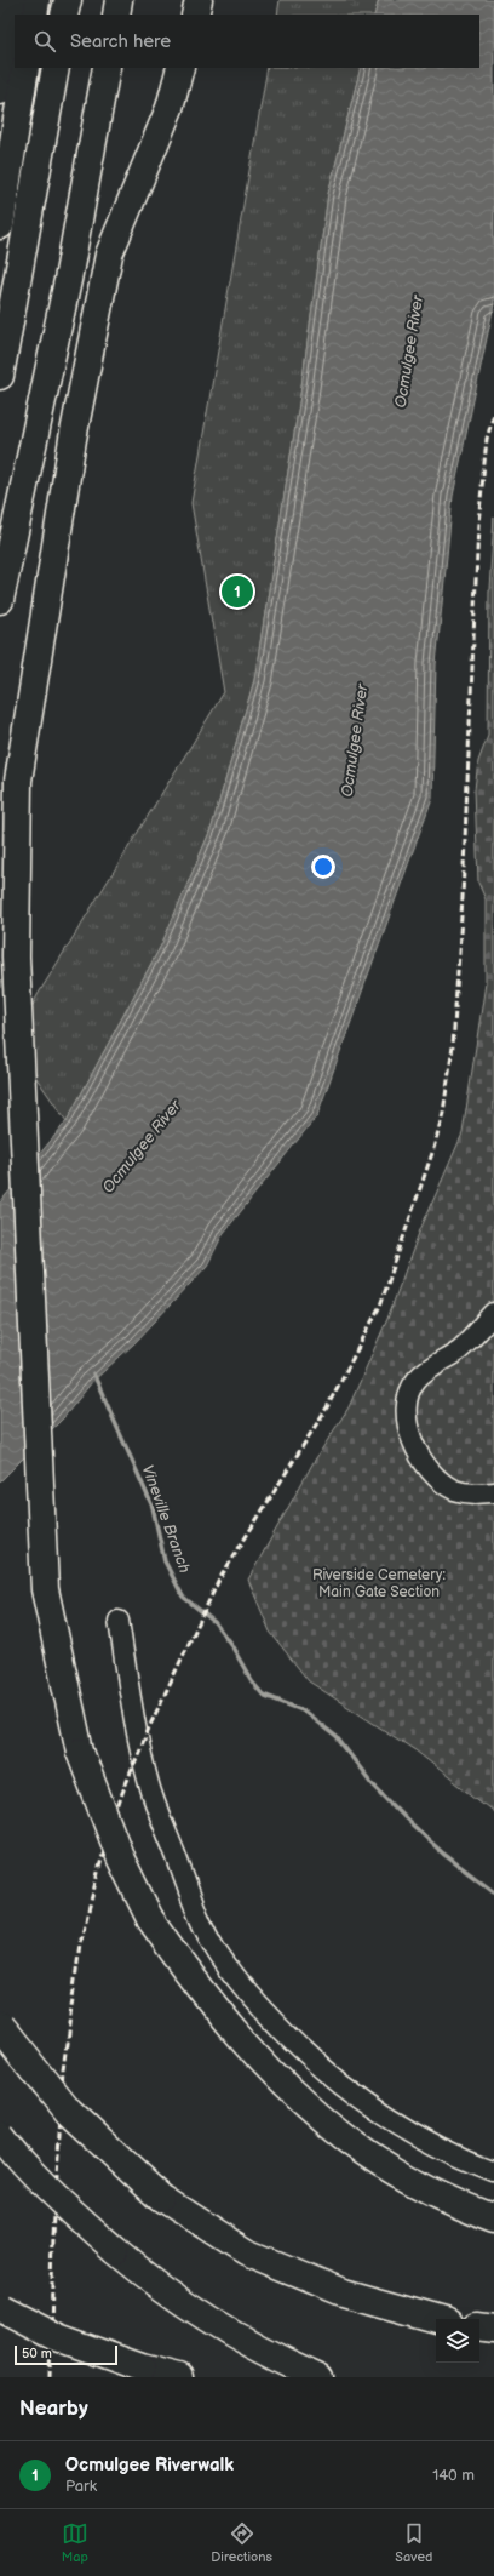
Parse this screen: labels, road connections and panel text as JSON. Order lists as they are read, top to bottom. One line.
{"water":["Ocmulgee River","Vineville Branch"],"parks":["Riverside Cemetery: Main Gate Section"],"scale_bar":"50 m","page":{"search":"Search here","pins":"1","scale":"50 m","heading":"Nearby","list":[{"mark":"1","name":"Ocmulgee Riverwalk","note":"Park","value":"140 m"}],"nav":["Map","Directions","Saved"]}}
